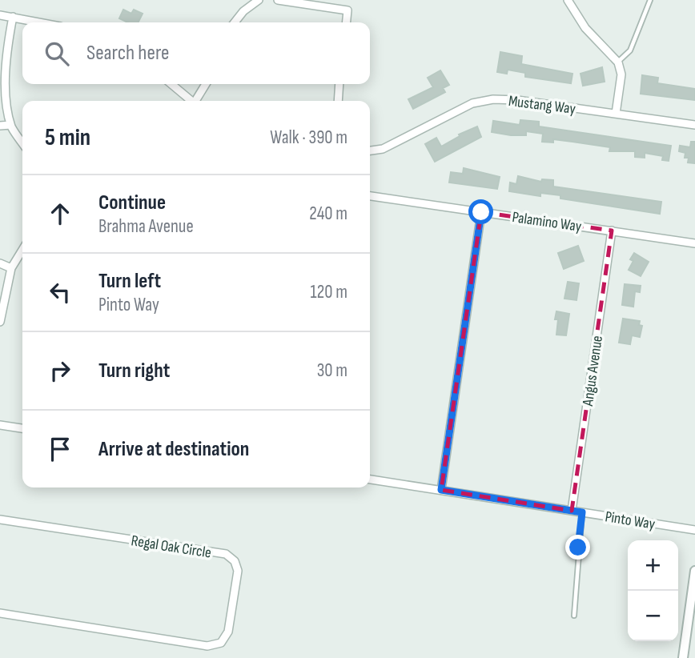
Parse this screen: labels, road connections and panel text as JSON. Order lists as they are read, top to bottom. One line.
{"streets":{"street":["Mustang Way","Palamino Way","Angus Avenue","Pinto Way","Regal Oak Circle"]},"crossings":[["Palamino Way","Angus Avenue"],["Angus Avenue","Pinto Way"]],"page":{"search":"Search here","heading":["5 min","Walk · 390 m"],"list":[["Continue","Brahma Avenue","240 m"],["Turn left","Pinto Way","120 m"],["Turn right","30 m"],"Arrive at destination"],"map_buttons":["+","−"]}}
